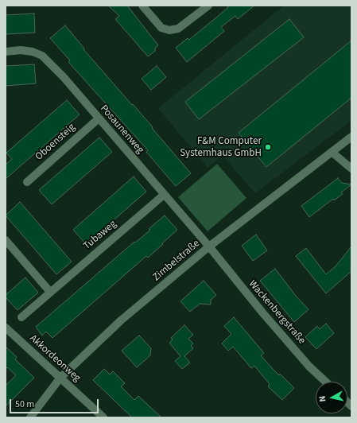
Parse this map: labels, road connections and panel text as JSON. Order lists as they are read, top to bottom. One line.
{"streets":{"street":["Posaunenweg","Oboensteig","Tubaweg","Zimbelstraße","Wackenbergstraße","Akkordeonweg"]},"crossings":[["Posaunenweg","Oboensteig"],["Posaunenweg","Tubaweg"],["Posaunenweg","Zimbelstraße"],["Posaunenweg","Wackenbergstraße"],["Zimbelstraße","Wackenbergstraße"],["Zimbelstraße","Akkordeonweg"]],"places":["F&M Computer Systemhaus GmbH"],"scale_bar":"50 m","north":"left"}
